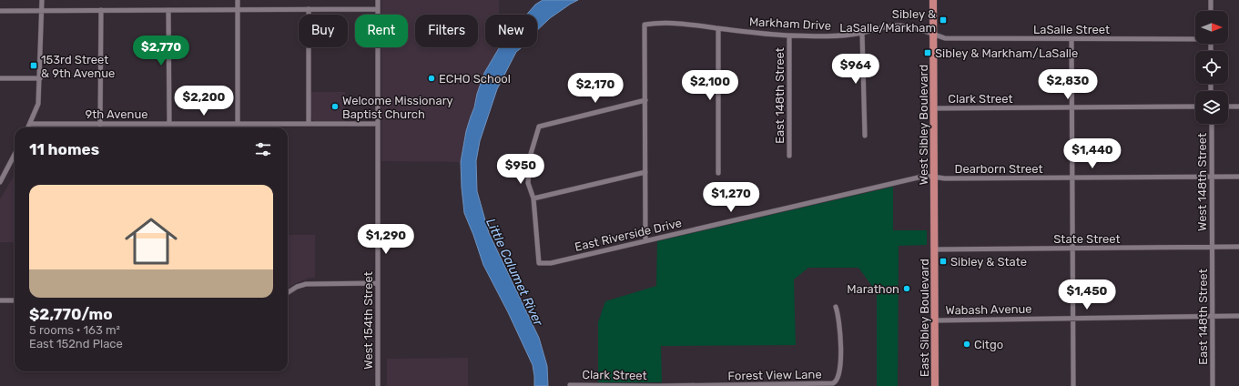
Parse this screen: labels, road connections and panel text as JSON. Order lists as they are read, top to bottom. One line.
{"streets":{"main road":["West Sibley Boulevard","East Sibley Boulevard"],"street":["Markham Drive","LaSalle Street","East 148th Street","Clark Street","9th Avenue","Dearborn Street","West 148th Street","East Riverside Drive","State Street","Wabash Avenue","West 154th Street","Forest View Lane"]},"crossings":[["Markham Drive","LaSalle Street"],["Markham Drive","East 148th Street"],["Markham Drive","West Sibley Boulevard"],["LaSalle Street","West Sibley Boulevard"],["East 148th Street","West 148th Street"],["East 148th Street","State Street"],["East 148th Street","Wabash Avenue"],["Clark Street","West Sibley Boulevard"],["Clark Street","Forest View Lane"],["9th Avenue","West 154th Street"],["West Sibley Boulevard","Dearborn Street"],["West Sibley Boulevard","East Riverside Drive"],["West Sibley Boulevard","State Street"],["West Sibley Boulevard","East Sibley Boulevard"],["Dearborn Street","West 148th Street"],["Dearborn Street","East Riverside Drive"],["West 148th Street","State Street"],["State Street","East Sibley Boulevard"],["Wabash Avenue","East Sibley Boulevard"]],"water":["Little Calumet River"],"places":{"transit":["Sibley & LaSalle/Markham","Sibley & Markham/LaSalle","153rd Street & 9th Avenue","Sibley & State"],"other":["ECHO School","Welcome Missionary Baptist Church","Marathon","Citgo"]},"north":"right","page":{"chip":["Buy","Rent","Filters","New"],"price":["$2,770","$964","$2,830","$2,100","$2,170","$2,200","$1,440","$950","$1,270","$1,290","$1,450"],"heading":"11 homes","list":[{"name":"$2,770/mo","note":"5 rooms · 163 m² · East 152nd Place"}]}}
